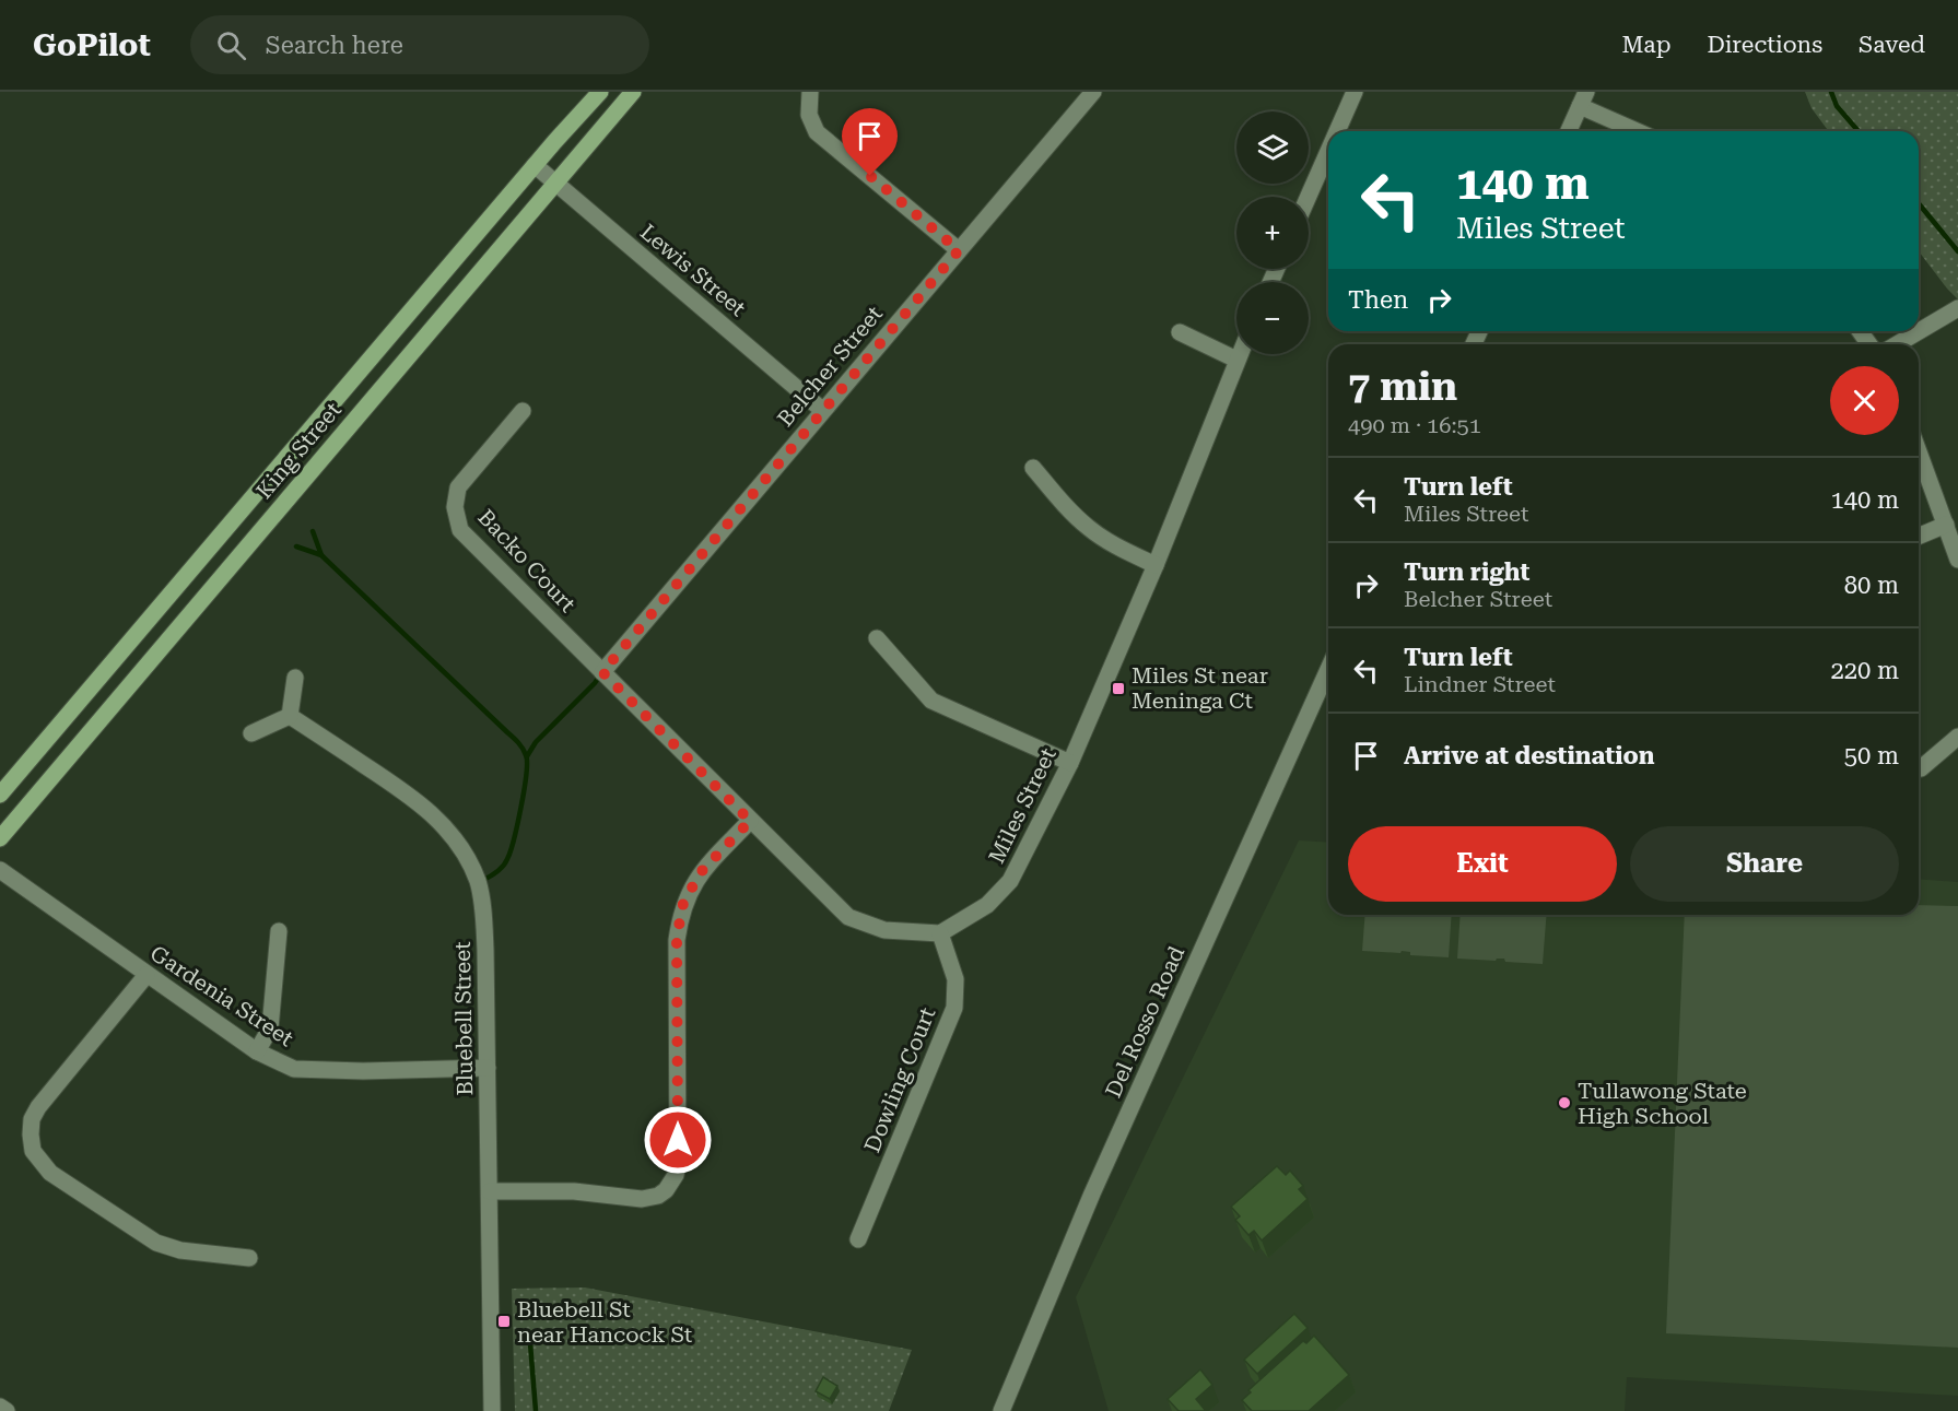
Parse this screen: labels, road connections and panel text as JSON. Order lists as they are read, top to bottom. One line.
{"streets":{"main road":["King Street"],"street":["Lewis Street","Belcher Street","Backo Court","Miles Street","Gardenia Street","Bluebell Street","Del Rosso Road","Dowling Court"]},"crossings":[["Lewis Street","Belcher Street"],["Lewis Street","King Street"],["Belcher Street","Backo Court"],["Miles Street","Dowling Court"],["Gardenia Street","Bluebell Street"]],"places":{"transit":["Miles St near Meninga Ct","Bluebell St near Hancock St"],"other":["Tullawong State High School"]},"page":{"header":"GoPilot","search":"Search here","nav":["Map","Directions","Saved"],"map_buttons":["+","−"],"turn":["140 m","Miles Street"],"then":"Then","heading":["7 min","490 m · 16:51"],"list":[{"name":"Turn left","note":"Miles Street","value":"140 m"},{"name":"Turn right","note":"Belcher Street","value":"80 m"},{"name":"Turn left","note":"Lindner Street","value":"220 m"},{"name":"Arrive at destination","value":"50 m"}],"buttons":["Exit","Share"]}}
